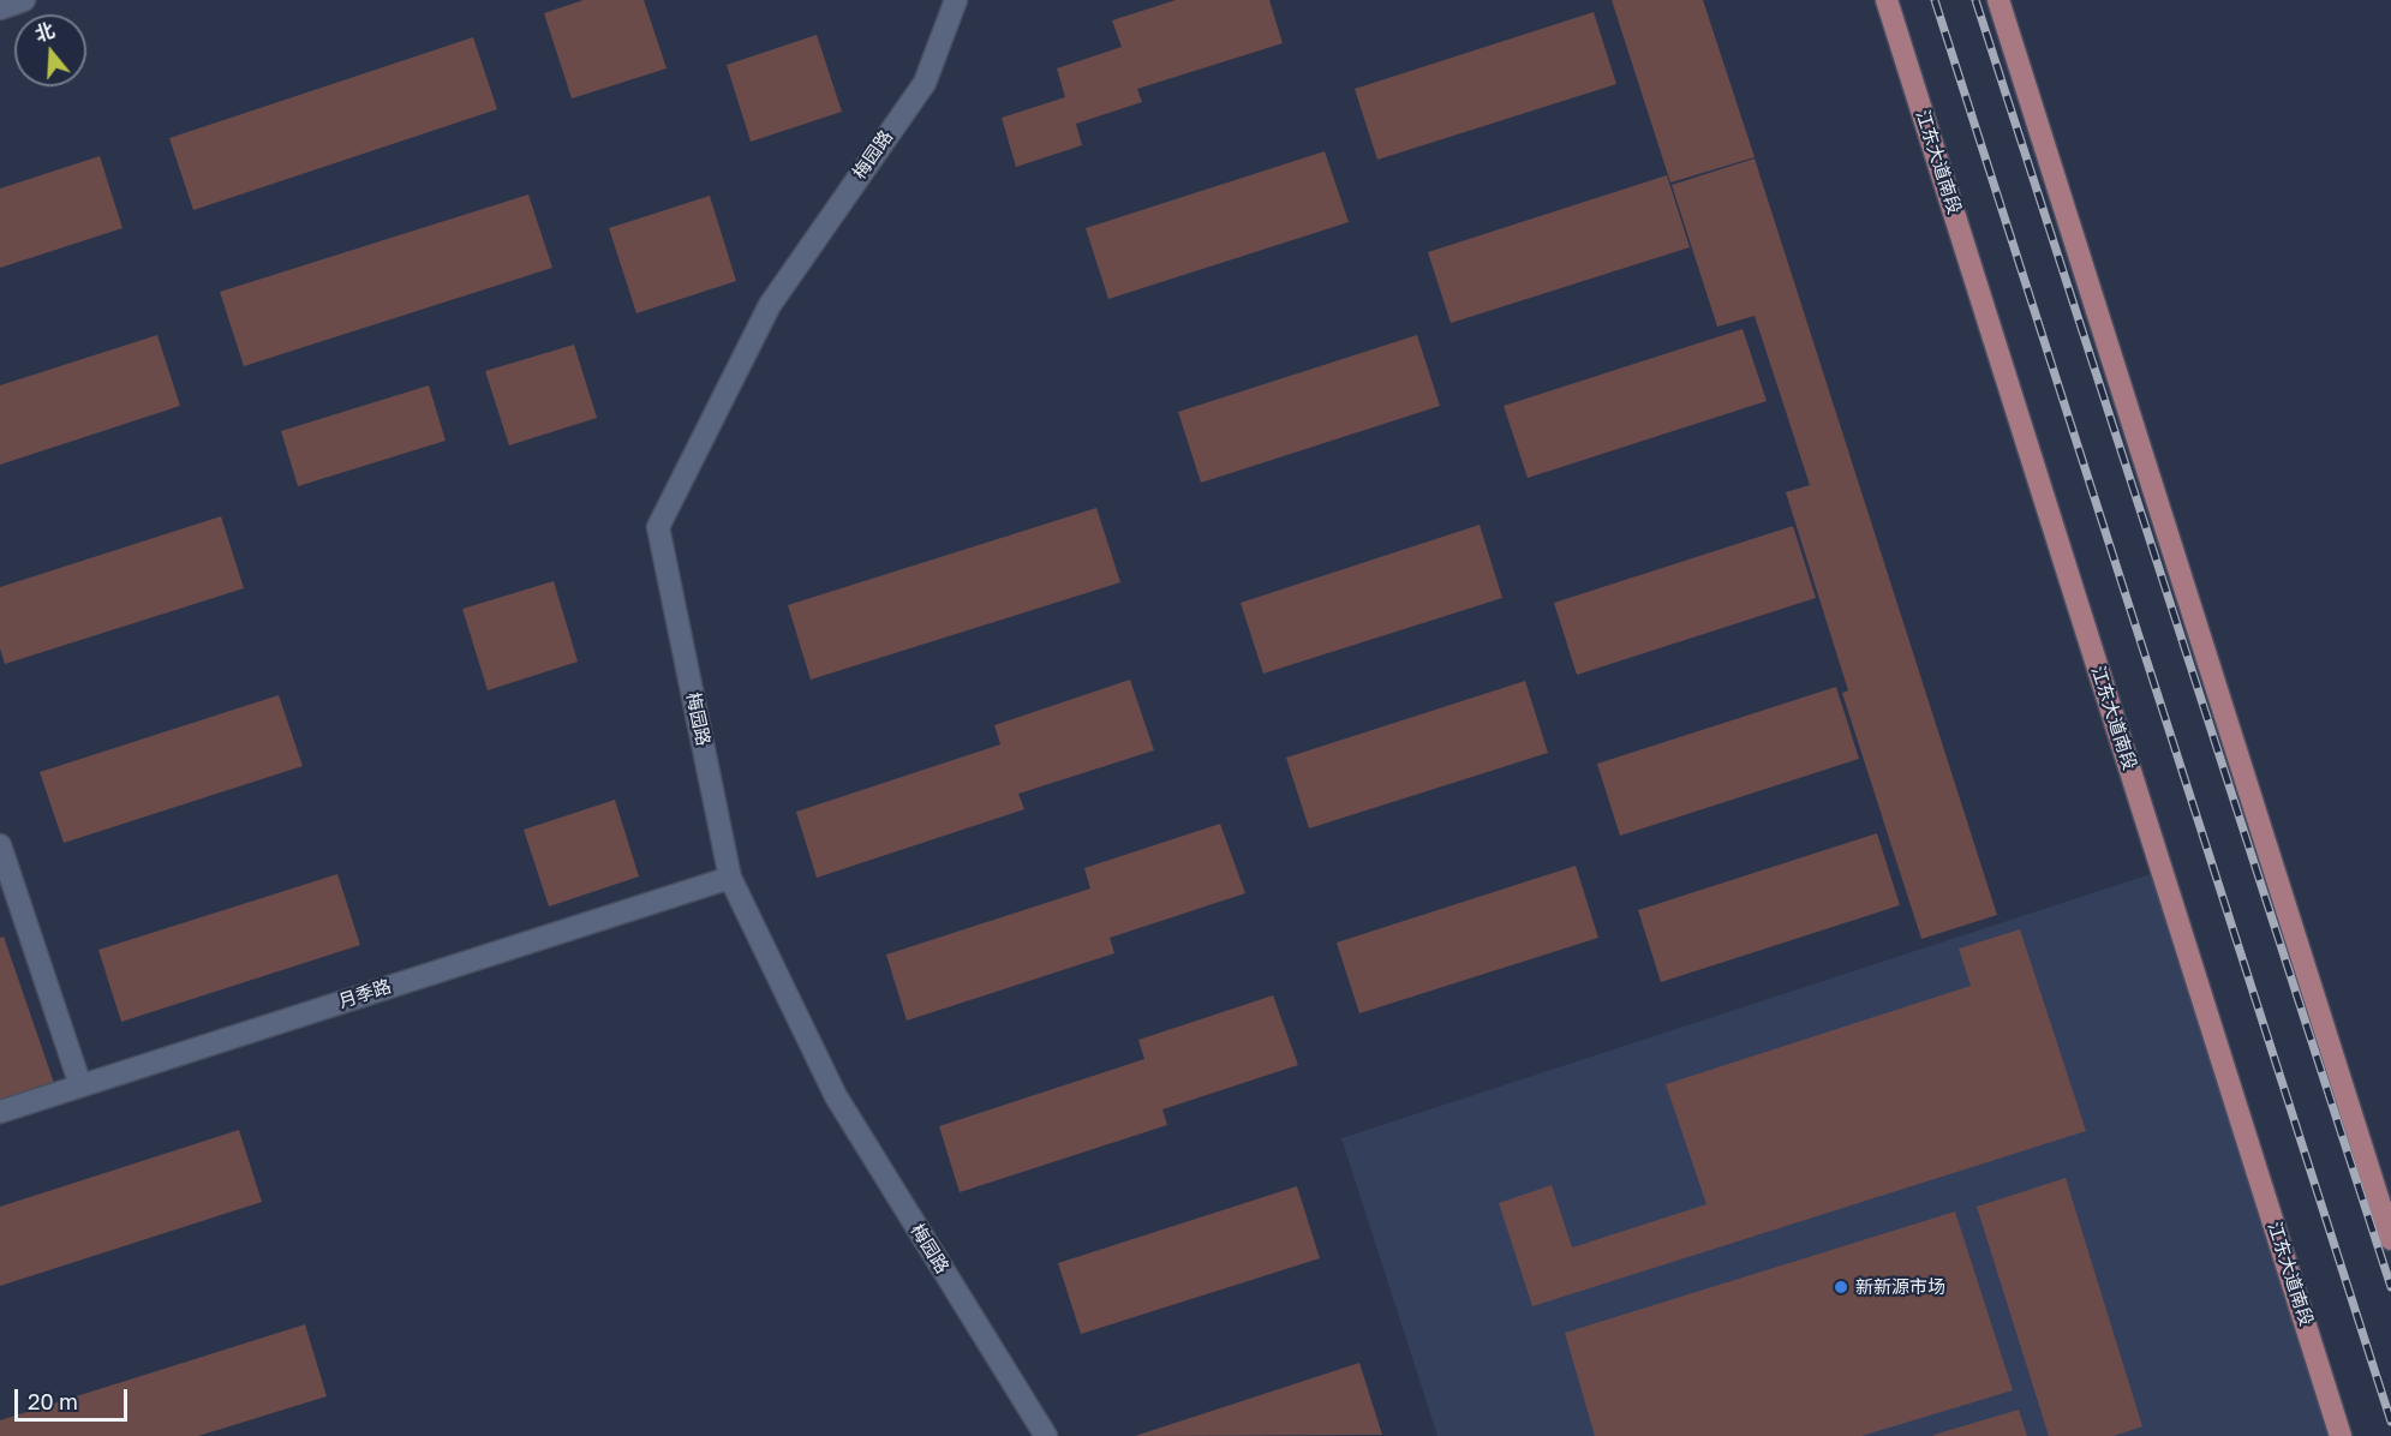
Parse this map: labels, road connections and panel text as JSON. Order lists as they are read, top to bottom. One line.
{"streets":{"main road":["江东大道南段"],"street":["梅园路","月季路"]},"crossings":[["梅园路","月季路"]],"places":["新新源市场"],"scale_bar":"20 m","north":"top"}
